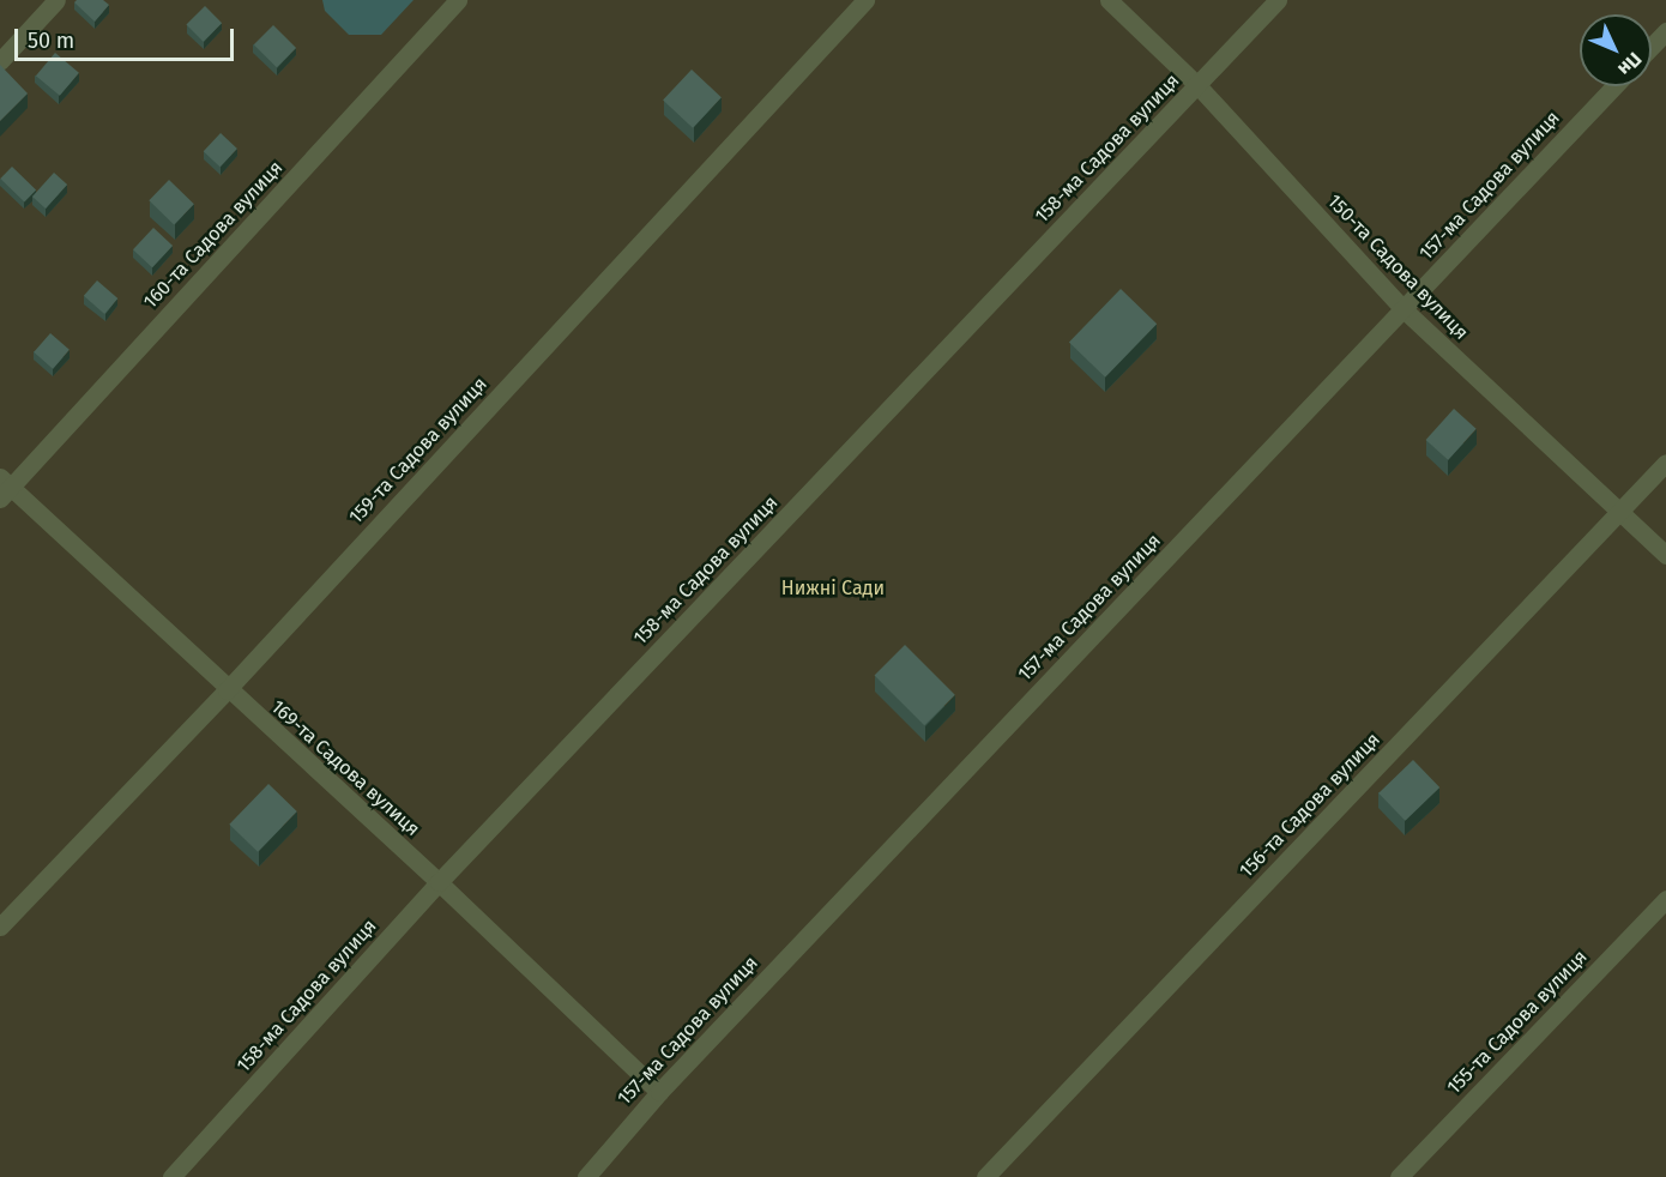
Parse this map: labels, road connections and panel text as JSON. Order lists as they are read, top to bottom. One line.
{"streets":{"street":["158-ма Садова вулиця","157-ма Садова вулиця","160-та Садова вулиця","150-та Садова вулиця","159-та Садова вулиця","169-та Садова вулиця","156-та Садова вулиця","155-та Садова вулиця"]},"crossings":[["158-ма Садова вулиця","150-та Садова вулиця"],["158-ма Садова вулиця","169-та Садова вулиця"],["157-ма Садова вулиця","150-та Садова вулиця"],["157-ма Садова вулиця","169-та Садова вулиця"],["160-та Садова вулиця","169-та Садова вулиця"],["150-та Садова вулиця","156-та Садова вулиця"],["159-та Садова вулиця","169-та Садова вулиця"]],"parks":["Нижні Сади"],"scale_bar":"50 m","north":"bottom right"}
